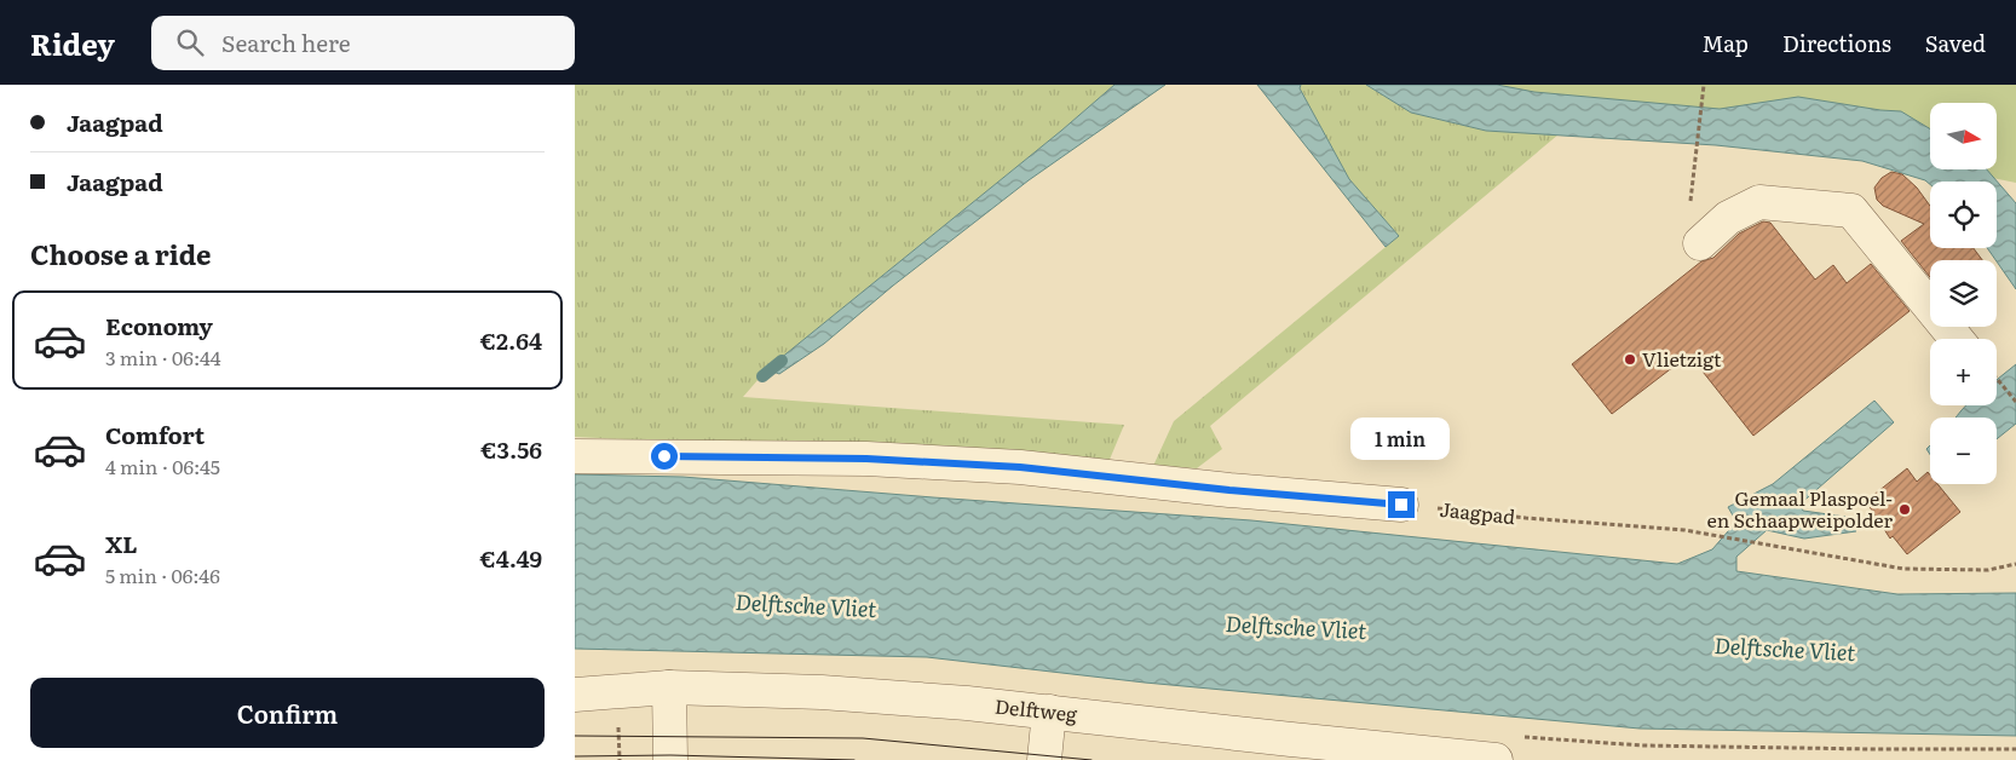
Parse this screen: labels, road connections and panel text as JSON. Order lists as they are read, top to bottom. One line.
{"streets":{"street":["Delftweg"],"path":["Jaagpad"]},"water":["Delftsche Vliet"],"places":["Vlietzigt","Gemaal Plaspoel- en Schaapweipolder"],"north":"right","page":{"header":"Ridey","search":"Search here","nav":["Map","Directions","Saved"],"banner":["Jaagpad","Jaagpad"],"map_buttons":["+","−"],"heading":"Choose a ride","list":[{"name":"Economy","note":"3 min · 06:44","value":"€2.64"},{"name":"Comfort","note":"4 min · 06:45","value":"€3.56"},{"name":"XL","note":"5 min · 06:46","value":"€4.49"}],"bubble":"1 min","buttons":"Confirm"}}
